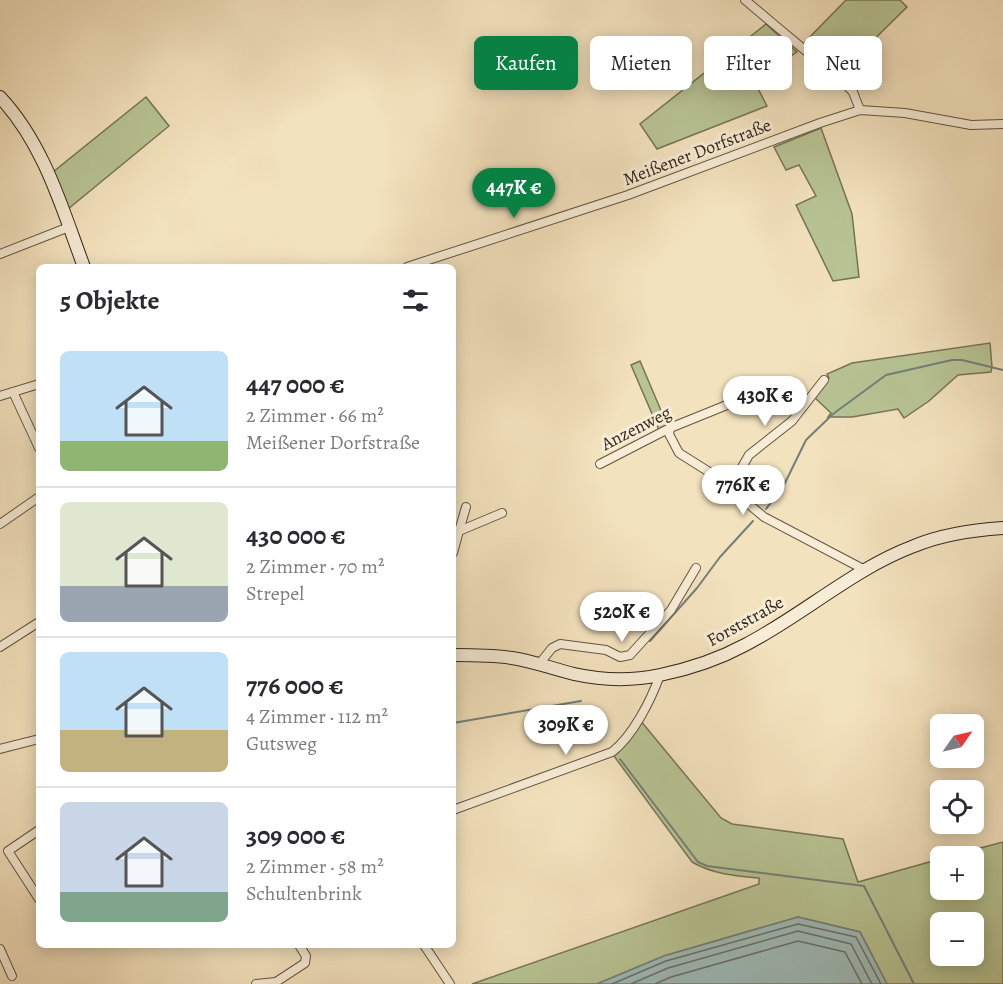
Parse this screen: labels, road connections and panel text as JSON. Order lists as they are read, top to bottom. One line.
{"streets":{"street":["Meißener Dorfstraße","Anzenweg","Forststraße"]},"north":"top right","page":{"chip":["Kaufen","Mieten","Filter","Neu"],"price":["447K €","430K €","776K €","520K €","309K €"],"heading":"5 Objekte","list":[{"name":"447 000 €","note":"2 Zimmer · 66 m² · Meißener Dorfstraße"},{"name":"430 000 €","note":"2 Zimmer · 70 m² · Strepel"},{"name":"776 000 €","note":"4 Zimmer · 112 m² · Gutsweg"},{"name":"309 000 €","note":"2 Zimmer · 58 m² · Schultenbrink"}],"map_buttons":["+","−"]}}
